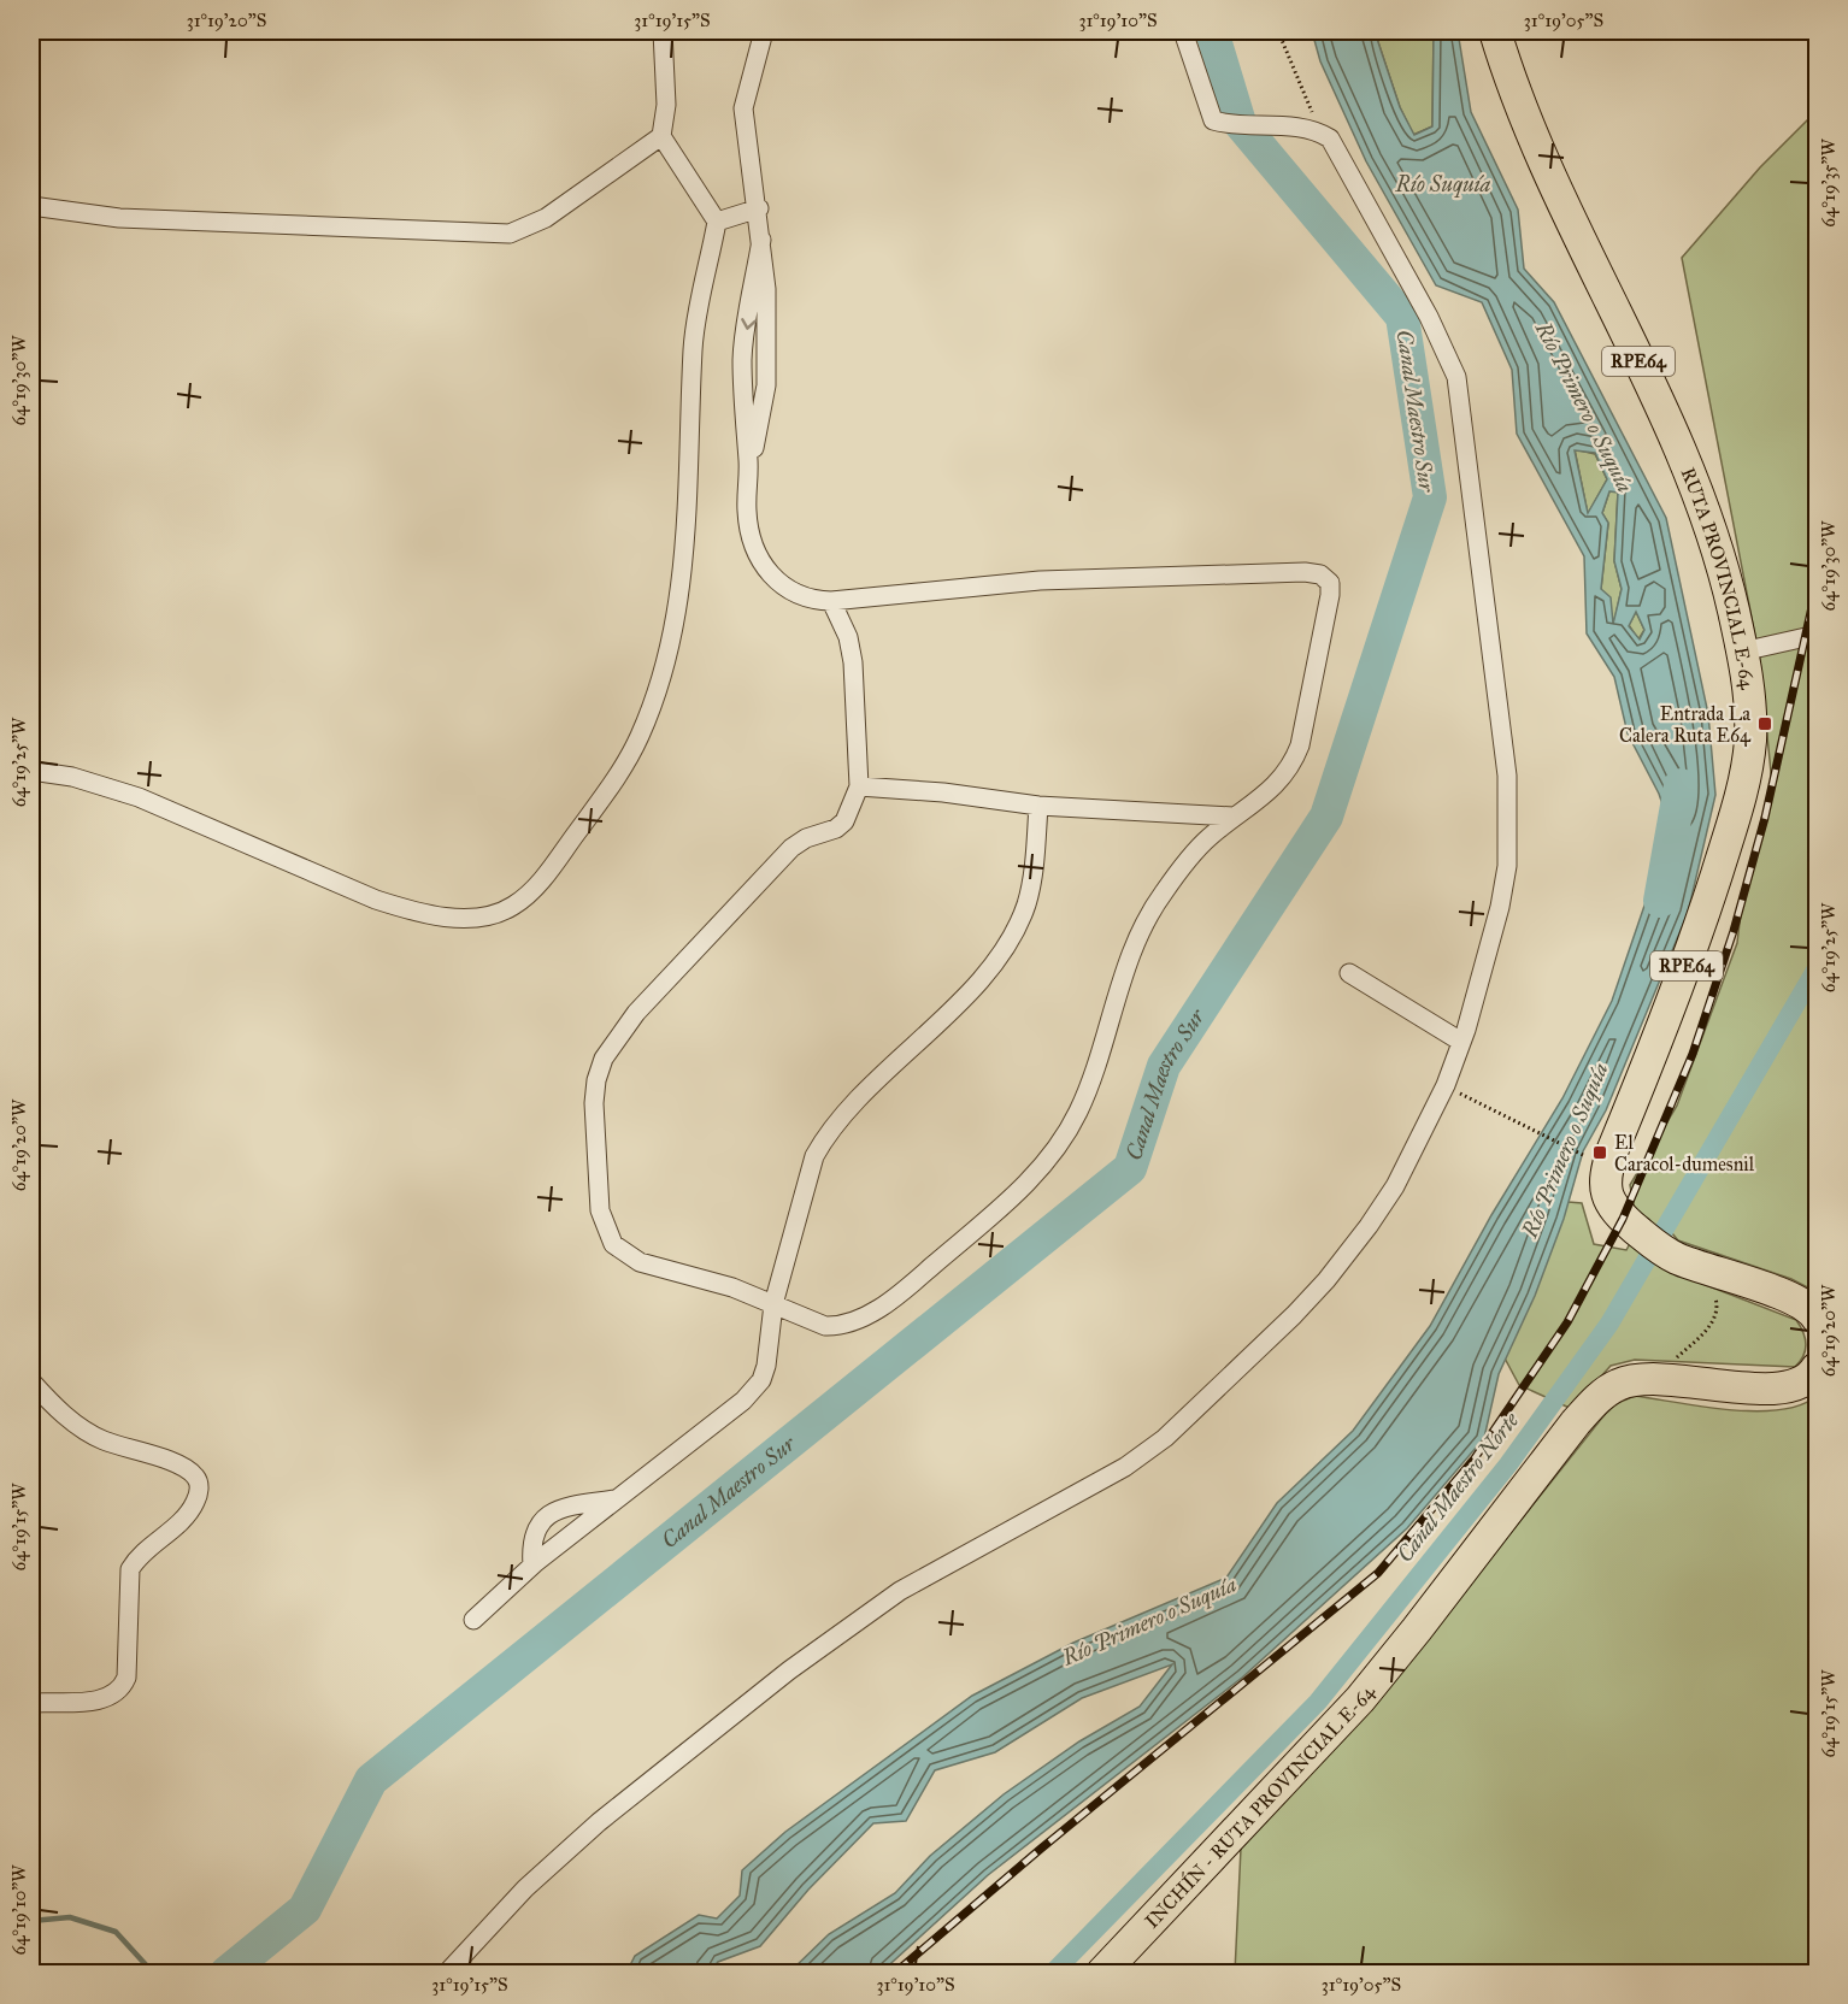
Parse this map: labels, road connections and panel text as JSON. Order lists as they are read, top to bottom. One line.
{"streets":{"main road":["RPE64","RUTA PROVINCIAL E-64","INCHÍN - RUTA PROVINCIAL E-64"]},"water":["Río Suquía","Río Primero o Suquía","Canal Maestro Sur","Canal Maestro Norte"],"places":{"transit":["Entrada La Calera Ruta E64","El Caracol-dumesnil"]},"coordinates":["31°19'20\"S","31°19'15\"S","31°19'10\"S","31°19'05\"S","64°19'35\"W","64°19'30\"W","64°19'25\"W","64°19'20\"W","64°19'15\"W","64°19'10\"W"]}
